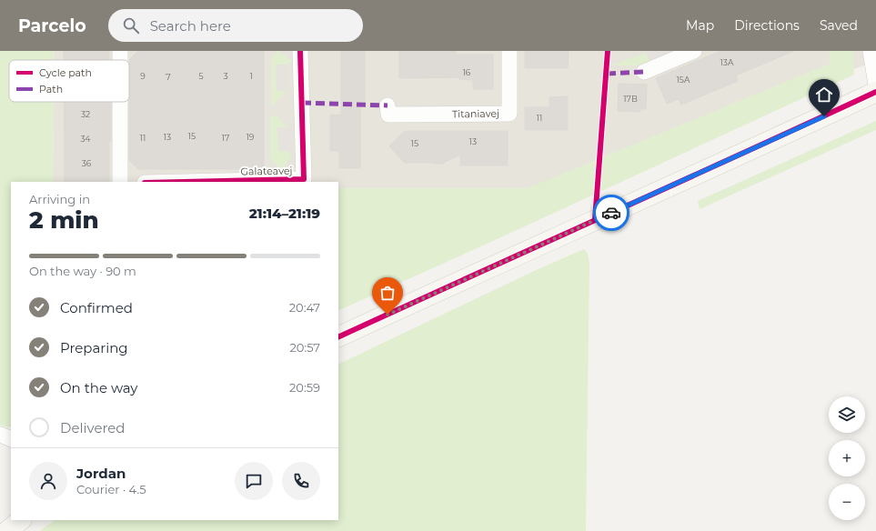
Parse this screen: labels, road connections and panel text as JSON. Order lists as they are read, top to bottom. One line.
{"streets":{"street":["Titaniavej","Galateavej"]},"house_numbers":["13A","16","9","5","3","1","7","15A","17B","32","11","15","13","19","11","17","34","13","15","36"],"legend":["Cycle path","Path"],"page":{"header":"Parcelo","search":"Search here","nav":["Map","Directions","Saved"],"heading":["2 min","Arriving in","21:14–21:19"],"panel":["Jordan","Courier · 4.5"],"bar":"On the way · 90 m","list":[["Confirmed","20:47"],["Preparing","20:57"],["On the way","20:59"],"Delivered"],"map_buttons":["+","−"]}}
